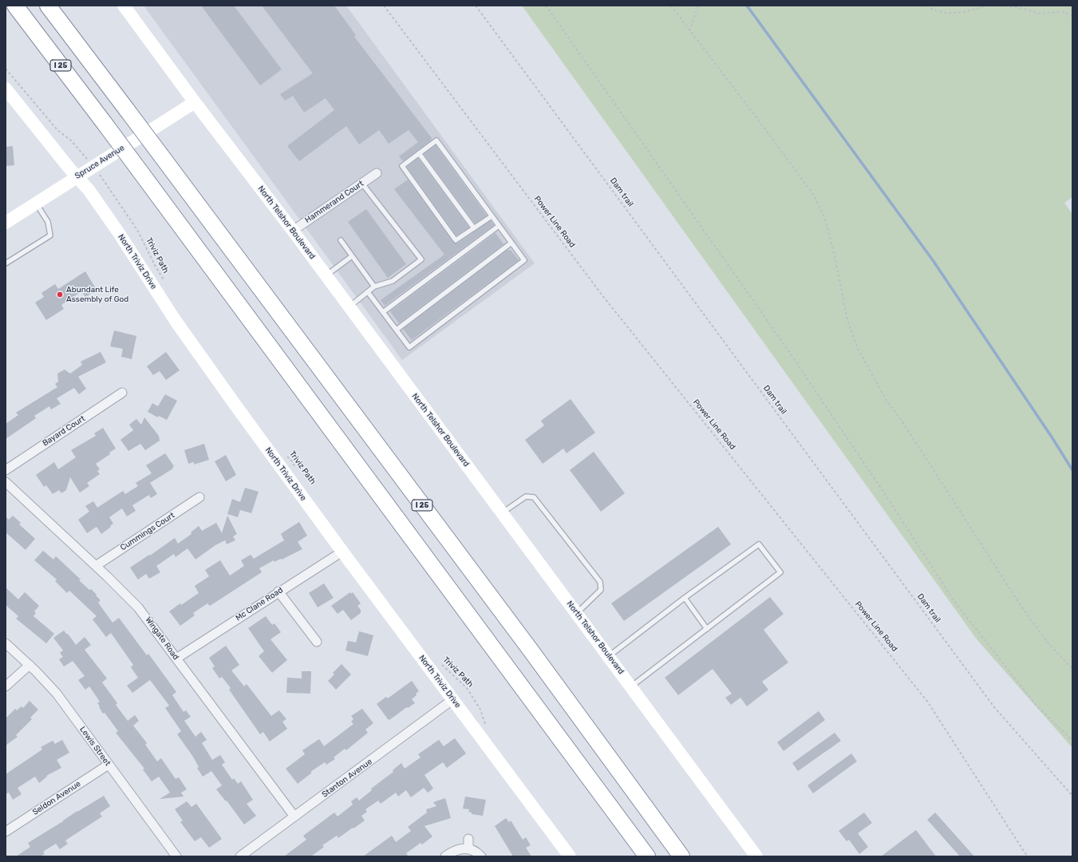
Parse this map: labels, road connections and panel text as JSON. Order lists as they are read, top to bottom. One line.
{"streets":{"highway":["I 25"],"main road":["Spruce Avenue","North Telshor Boulevard","North Triviz Drive"],"street":["Hammerand Court","Bayard Court","Cummings Court","Mc Clane Road","Wingate Road","Lewis Street","Stanton Avenue","Seldon Avenue"],"path":["Dam trail","Power Line Road","Triviz Path"]},"crossings":[["Spruce Avenue","North Telshor Boulevard"],["Spruce Avenue","North Triviz Drive"],["Hammerand Court","North Telshor Boulevard"],["North Triviz Drive","Mc Clane Road"],["North Triviz Drive","Stanton Avenue"],["Cummings Court","Wingate Road"],["Mc Clane Road","Wingate Road"],["Wingate Road","Stanton Avenue"],["Lewis Street","Seldon Avenue"]],"places":["Abundant Life Assembly of God"]}
